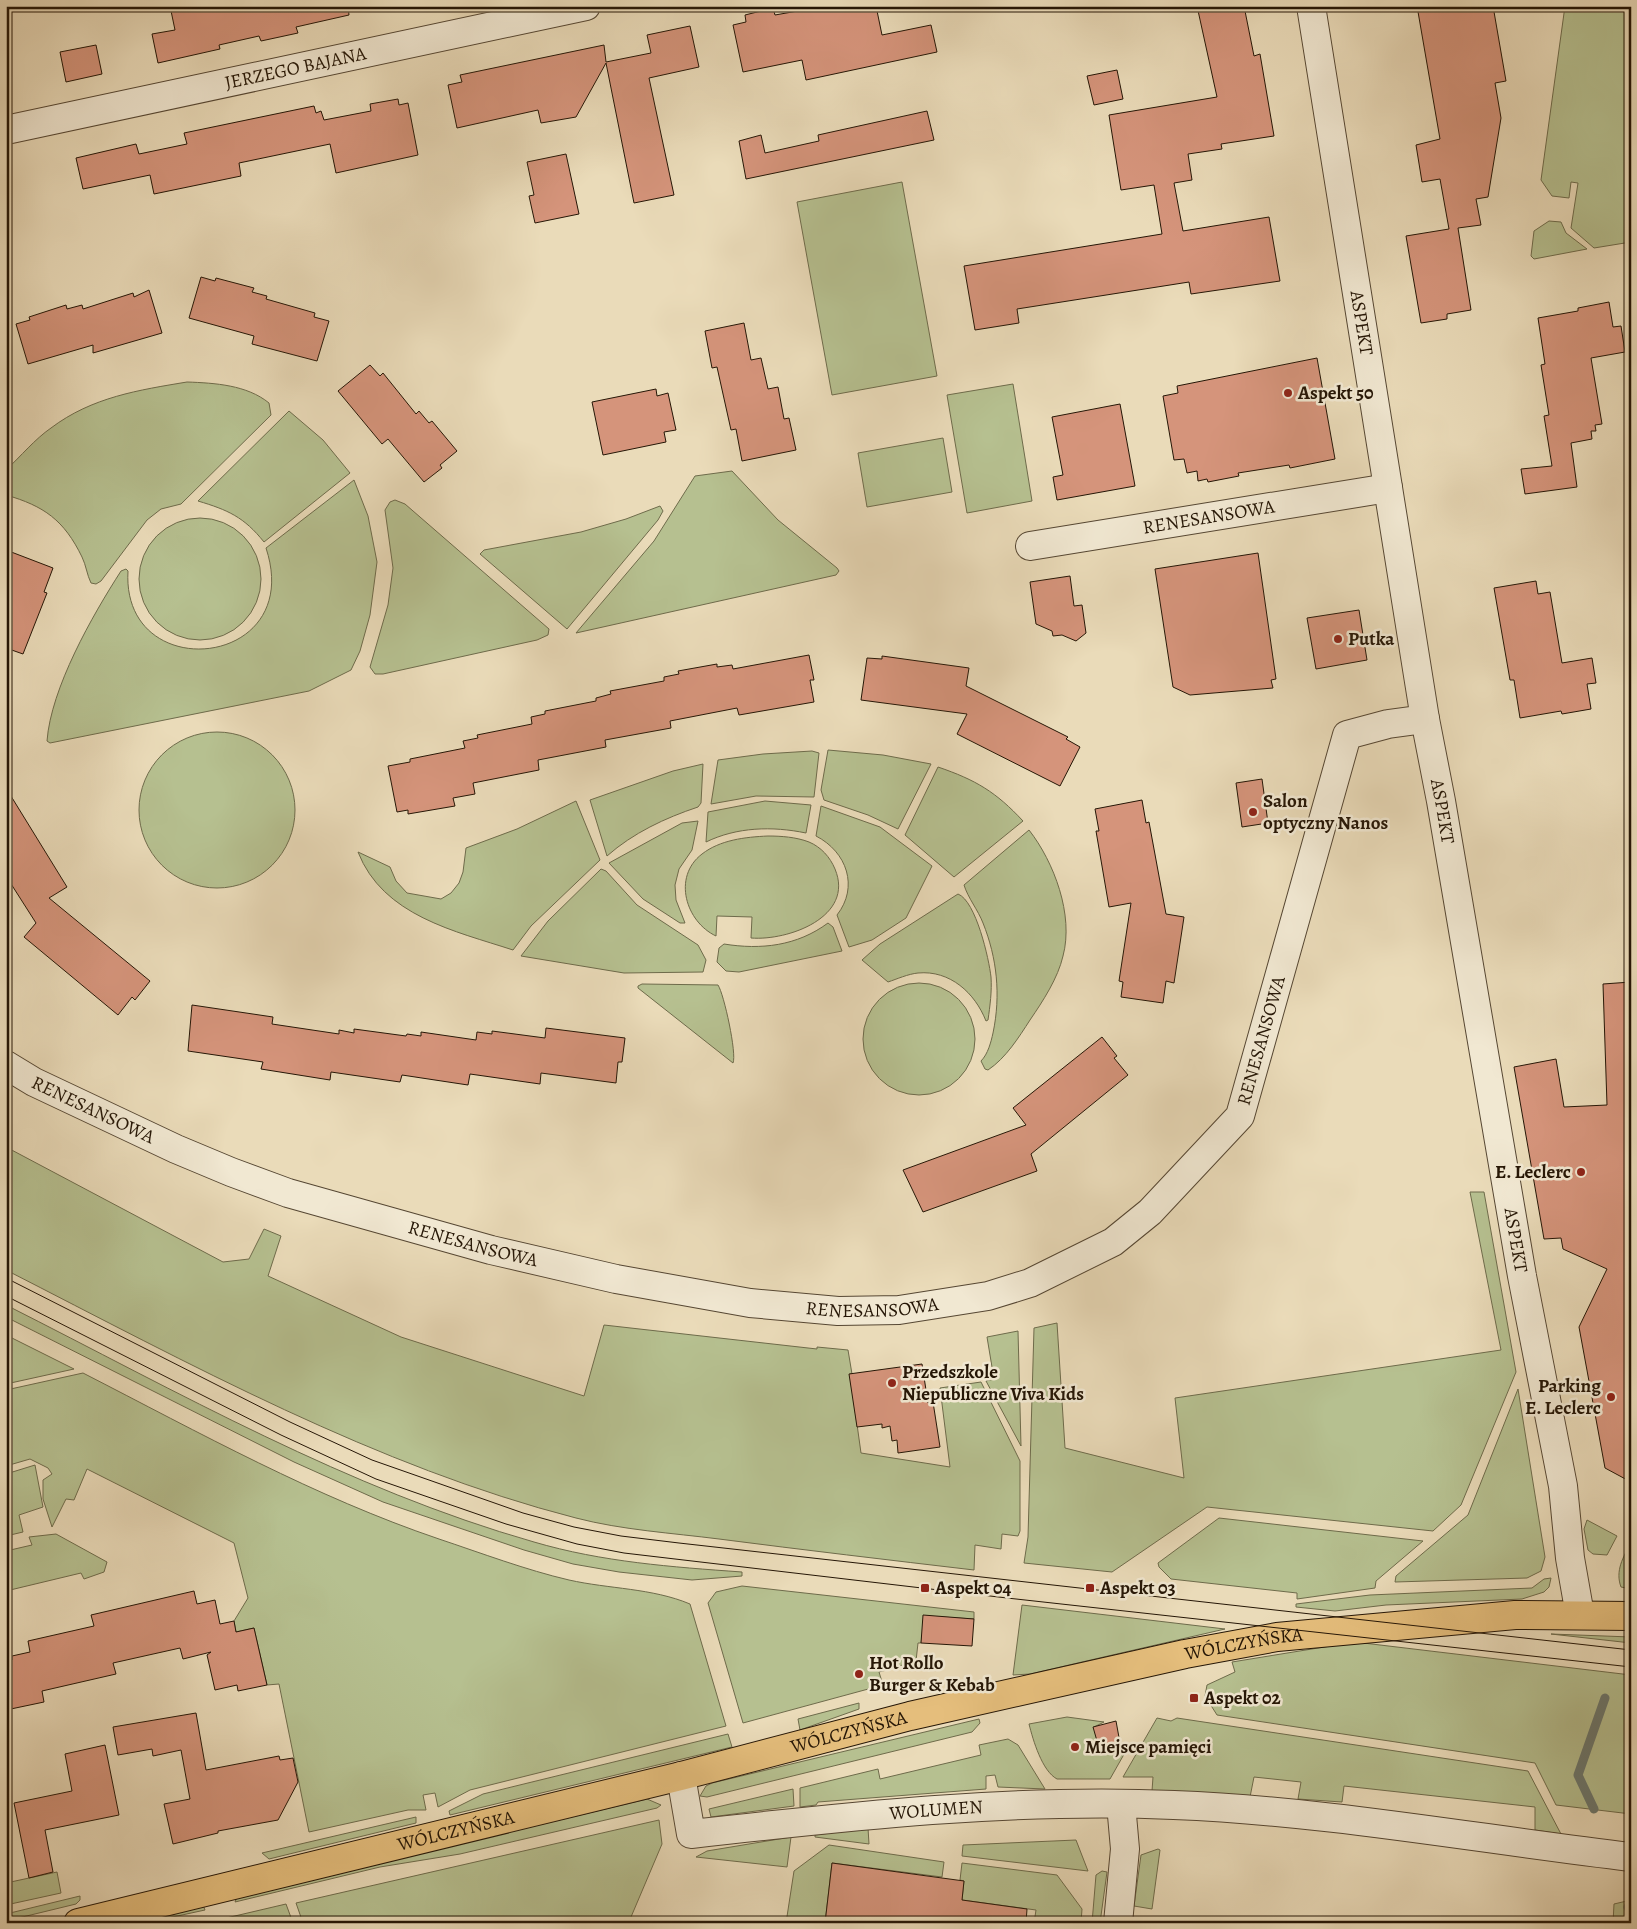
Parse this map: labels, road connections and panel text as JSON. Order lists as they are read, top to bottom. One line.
{"streets":{"main road":["WÓLCZYŃSKA"],"street":["JERZEGO BAJANA","ASPEKT","RENESANSOWA","WOLUMEN"]},"crossings":[["ASPEKT","RENESANSOWA"],["ASPEKT","WÓLCZYŃSKA"],["WÓLCZYŃSKA","WOLUMEN"]],"places":{"other":["Aspekt 50","Putka","Salon optyczny Nanos","E. Leclerc","Przedszkole Niepubliczne Viva Kids","Parking E. Leclerc","Hot Rollo Burger & Kebab","Miejsce pamięci"],"transit":["Aspekt 04","Aspekt 03","Aspekt 02"]}}
